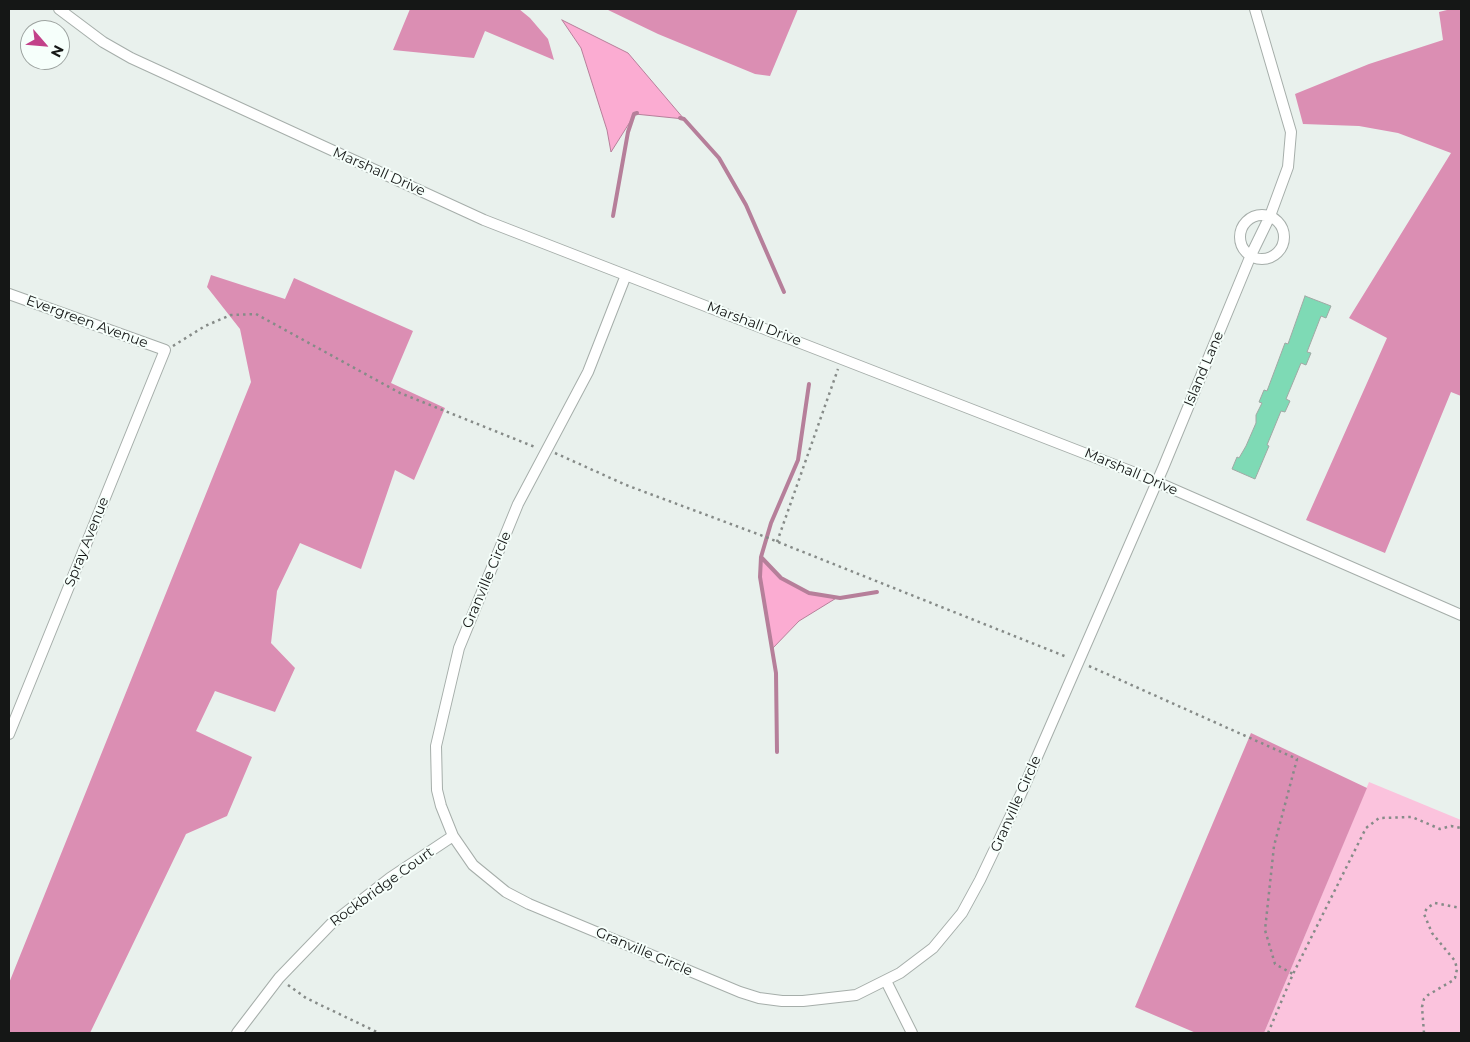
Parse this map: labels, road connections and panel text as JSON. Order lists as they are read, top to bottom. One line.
{"streets":{"street":["Marshall Drive","Evergreen Avenue","Island Lane","Spray Avenue","Granville Circle","Rockbridge Court"]},"crossings":[["Marshall Drive","Island Lane"],["Marshall Drive","Granville Circle"],["Evergreen Avenue","Spray Avenue"],["Island Lane","Granville Circle"],["Granville Circle","Rockbridge Court"]],"north":"bottom right"}
